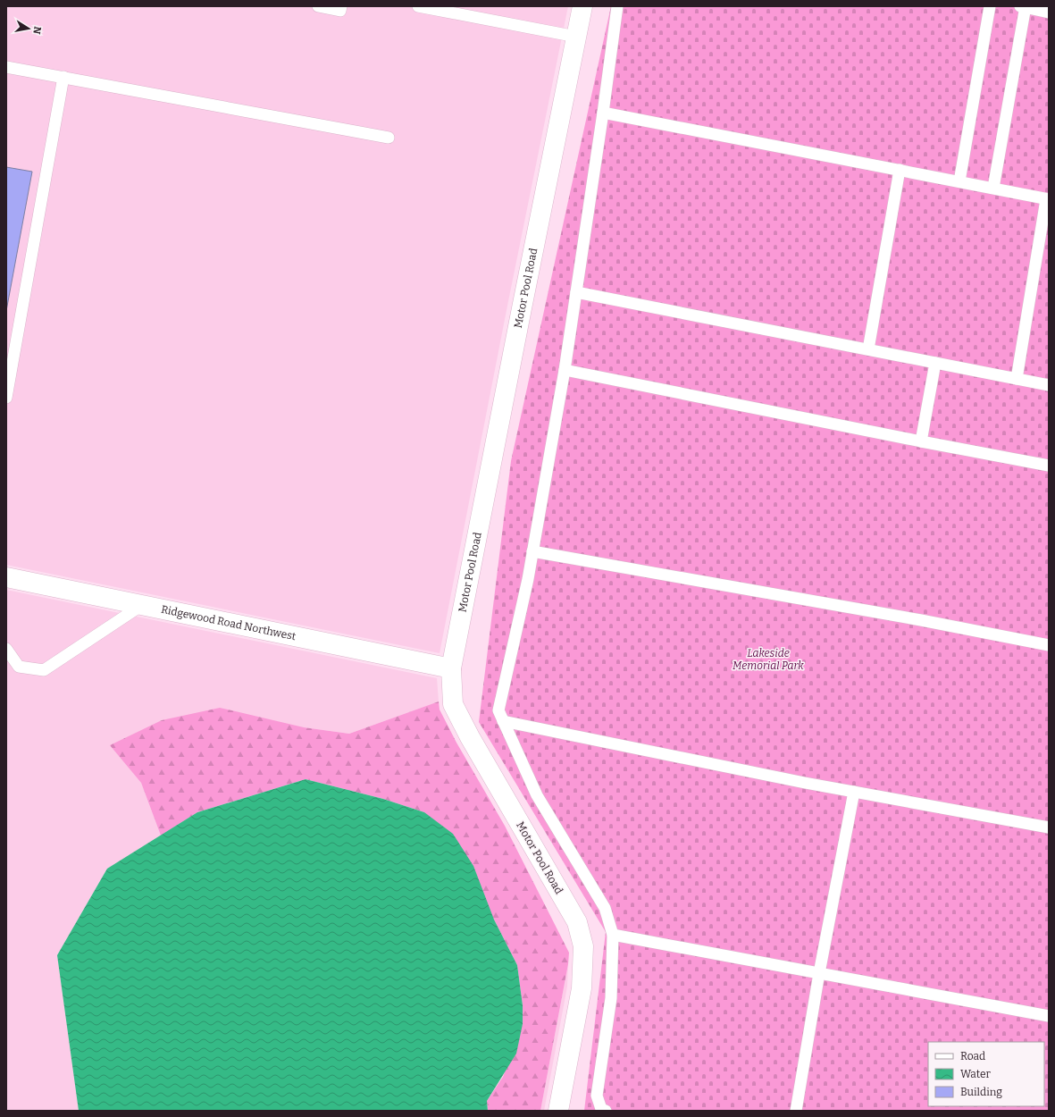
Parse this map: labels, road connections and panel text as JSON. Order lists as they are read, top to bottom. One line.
{"streets":{"street":["Motor Pool Road","Ridgewood Road Northwest"]},"crossings":[["Motor Pool Road","Ridgewood Road Northwest"]],"parks":["Lakeside Memorial Park"],"legend":["Road","Water","Building"],"north":"right"}
